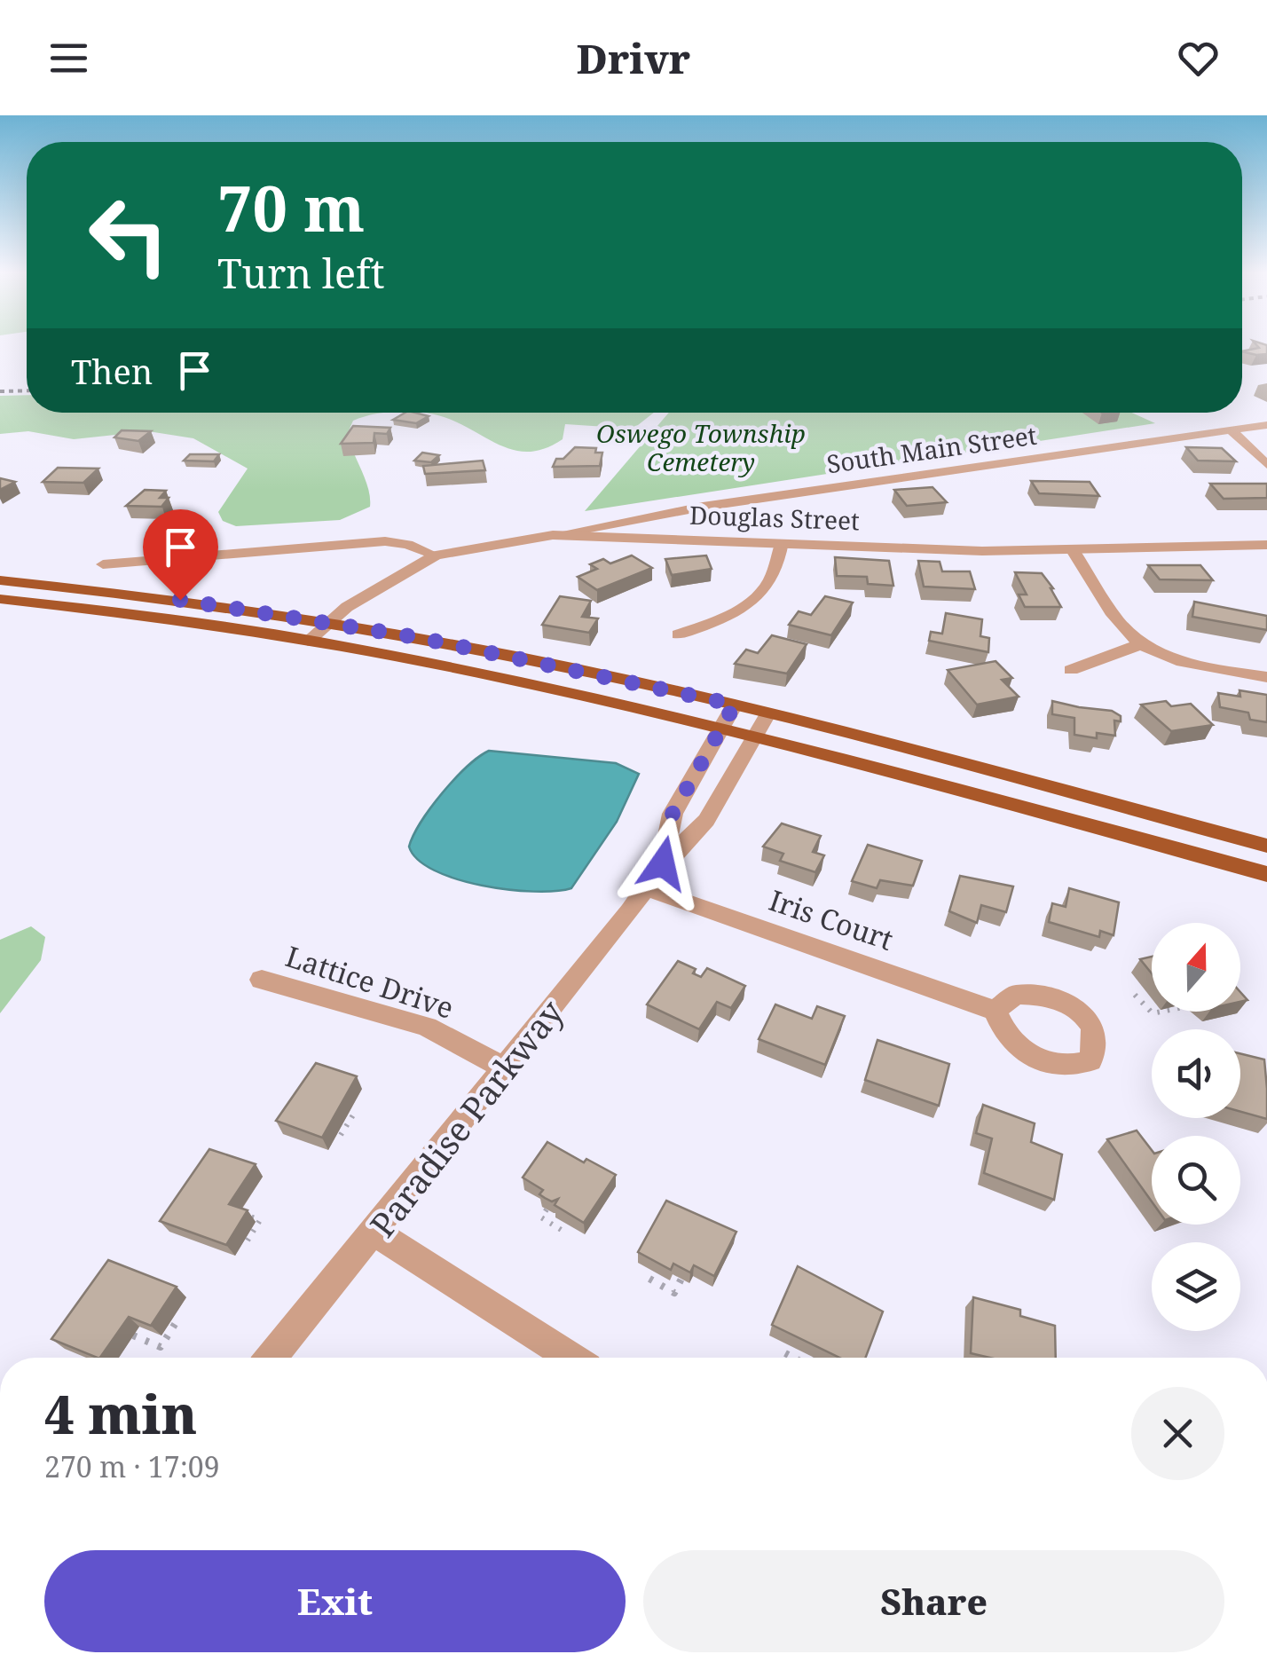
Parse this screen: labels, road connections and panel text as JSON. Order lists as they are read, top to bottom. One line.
{"streets":{"street":["South Main Street","Douglas Street","Iris Court","Lattice Drive","Paradise Parkway"]},"crossings":[["South Main Street","Douglas Street"],["Iris Court","Paradise Parkway"],["Lattice Drive","Paradise Parkway"]],"parks":["Oswego Township Cemetery"],"north":"top","page":{"header":"Drivr","turn":["70 m","Turn left"],"then":"Then","heading":["4 min","270 m · 17:09"],"buttons":["Exit","Share"]}}
